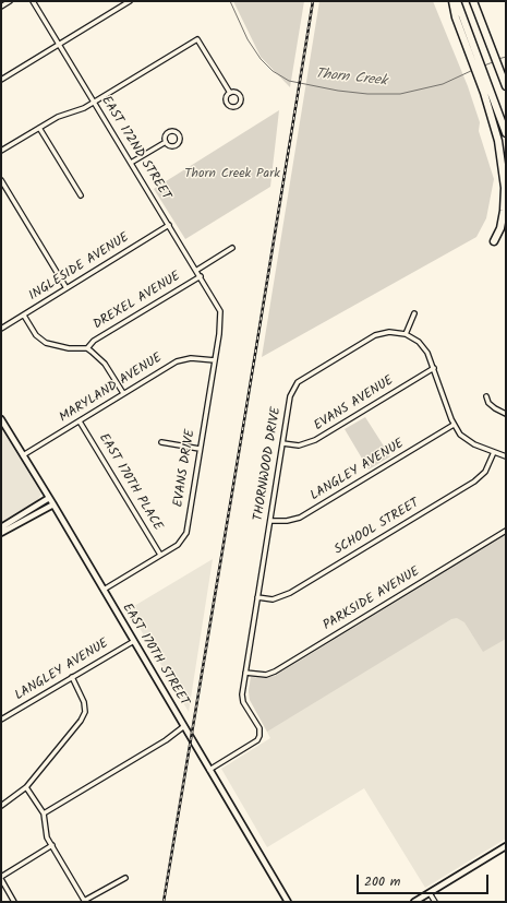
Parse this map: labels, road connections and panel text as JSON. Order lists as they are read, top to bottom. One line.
{"streets":{"street":["EAST 172ND STREET","INGLESIDE AVENUE","DREXEL AVENUE","MARYLAND AVENUE","EVANS AVENUE","THORNWOOD DRIVE","EVANS DRIVE","LANGLEY AVENUE","EAST 170TH PLACE","SCHOOL STREET","PARKSIDE AVENUE","EAST 170TH STREET"]},"crossings":[["EAST 172ND STREET","INGLESIDE AVENUE"],["EAST 172ND STREET","DREXEL AVENUE"],["EAST 172ND STREET","EVANS DRIVE"],["MARYLAND AVENUE","EVANS DRIVE"],["MARYLAND AVENUE","EAST 170TH PLACE"],["MARYLAND AVENUE","EAST 170TH STREET"],["EVANS AVENUE","THORNWOOD DRIVE"],["THORNWOOD DRIVE","LANGLEY AVENUE"],["THORNWOOD DRIVE","SCHOOL STREET"],["THORNWOOD DRIVE","PARKSIDE AVENUE"],["EVANS DRIVE","EAST 170TH PLACE"],["EVANS DRIVE","EAST 170TH STREET"],["LANGLEY AVENUE","EAST 170TH STREET"]],"water":["Thorn Creek"],"parks":["Thorn Creek Park"],"scale_bar":"200 m"}
